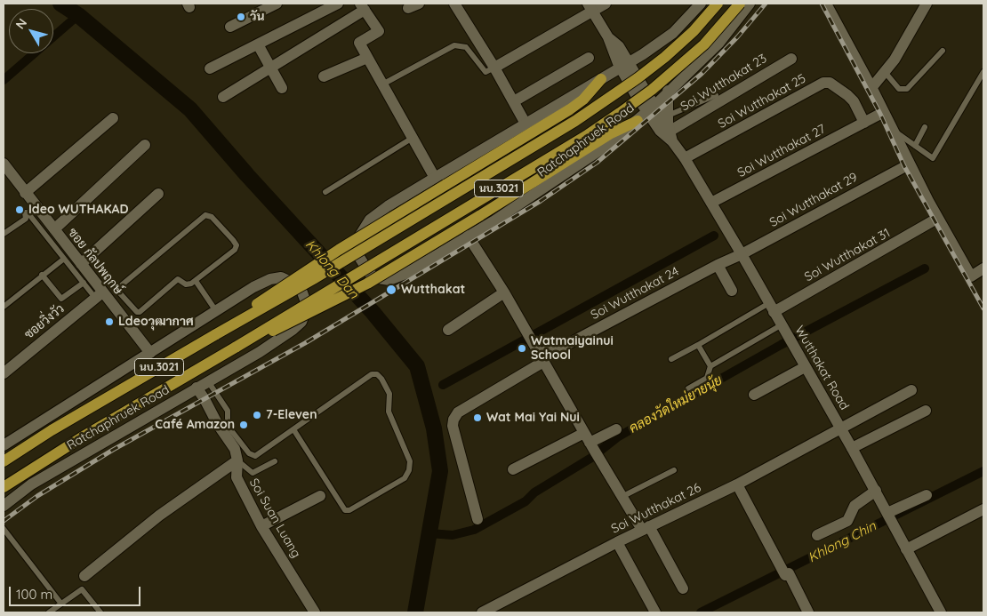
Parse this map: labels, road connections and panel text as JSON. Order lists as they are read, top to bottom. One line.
{"streets":{"main road":["Ratchaphruek Road","นบ.3021"],"street":["Soi Wutthakat 23","Soi Wutthakat 25","Soi Wutthakat 27","Soi Wutthakat 29","Soi Wutthakat 31","ซอย กัลปพฤกษ์","Soi Wutthakat 24","ซอยวิ่งวัว","Wutthakat Road","Soi Wutthakat 26","Soi Suan Luang"]},"crossings":[["Soi Wutthakat 23","Wutthakat Road"],["Soi Wutthakat 25","Soi Wutthakat 27"],["Soi Wutthakat 25","Wutthakat Road"],["Ratchaphruek Road","ซอย กัลปพฤกษ์"],["Ratchaphruek Road","Wutthakat Road"],["Ratchaphruek Road","Soi Suan Luang"],["Soi Wutthakat 27","Wutthakat Road"],["Soi Wutthakat 29","Soi Wutthakat 24"],["Soi Wutthakat 29","Wutthakat Road"],["Soi Wutthakat 31","Wutthakat Road"],["ซอย กัลปพฤกษ์","ซอยวิ่งวัว"],["Soi Wutthakat 24","Wutthakat Road"],["Wutthakat Road","Soi Wutthakat 26"]],"water":["Khlong Dan","คลองวัดใหม่ยายนุ้ย","Khlong Chin"],"places":["วัน","Ideo WUTHAKAD","Wutthakat","Ldeoวุฒากาศ","Watmaiyainui School","7-Eleven","Wat Mai Yai Nui","Café Amazon"],"scale_bar":"100 m","north":"top left"}
